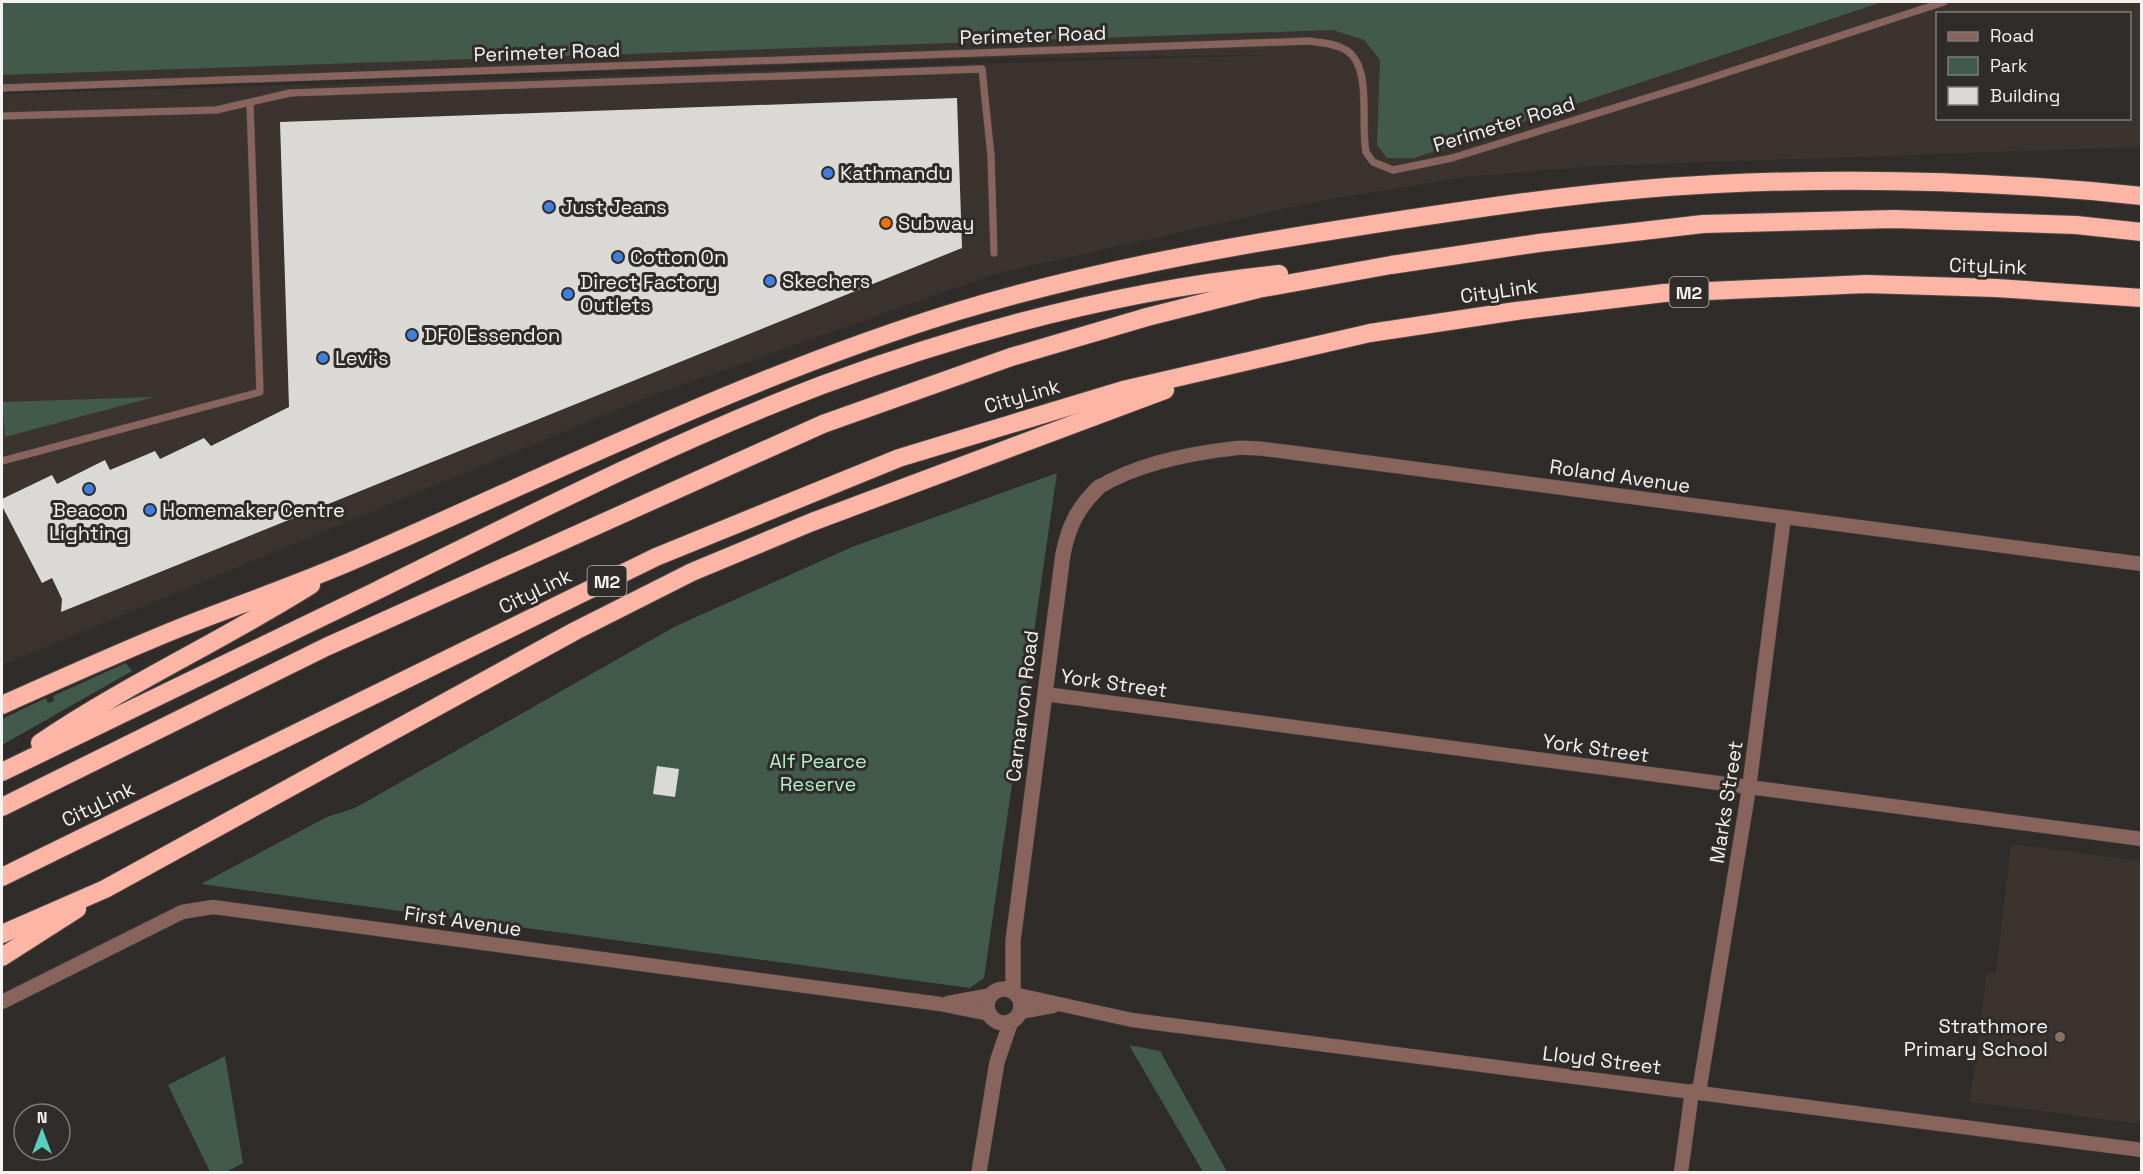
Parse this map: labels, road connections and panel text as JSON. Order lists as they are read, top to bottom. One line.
{"streets":{"highway":["CityLink","M2"],"street":["Roland Avenue","York Street","Carnarvon Road","Marks Street","First Avenue","Lloyd Street"],"lane":["Perimeter Road"]},"crossings":[["Roland Avenue","Carnarvon Road"],["Roland Avenue","Marks Street"],["York Street","Carnarvon Road"],["York Street","Marks Street"],["Carnarvon Road","First Avenue"],["Carnarvon Road","Lloyd Street"],["Marks Street","Lloyd Street"],["First Avenue","Lloyd Street"]],"parks":["Alf Pearce Reserve"],"places":["Kathmandu","Just Jeans","Subway","Cotton On","Skechers","Direct Factory Outlets","DFO Essendon","Levi's","Beacon Lighting","Homemaker Centre","Strathmore Primary School"],"legend":["Road","Park","Building"],"north":"top"}
